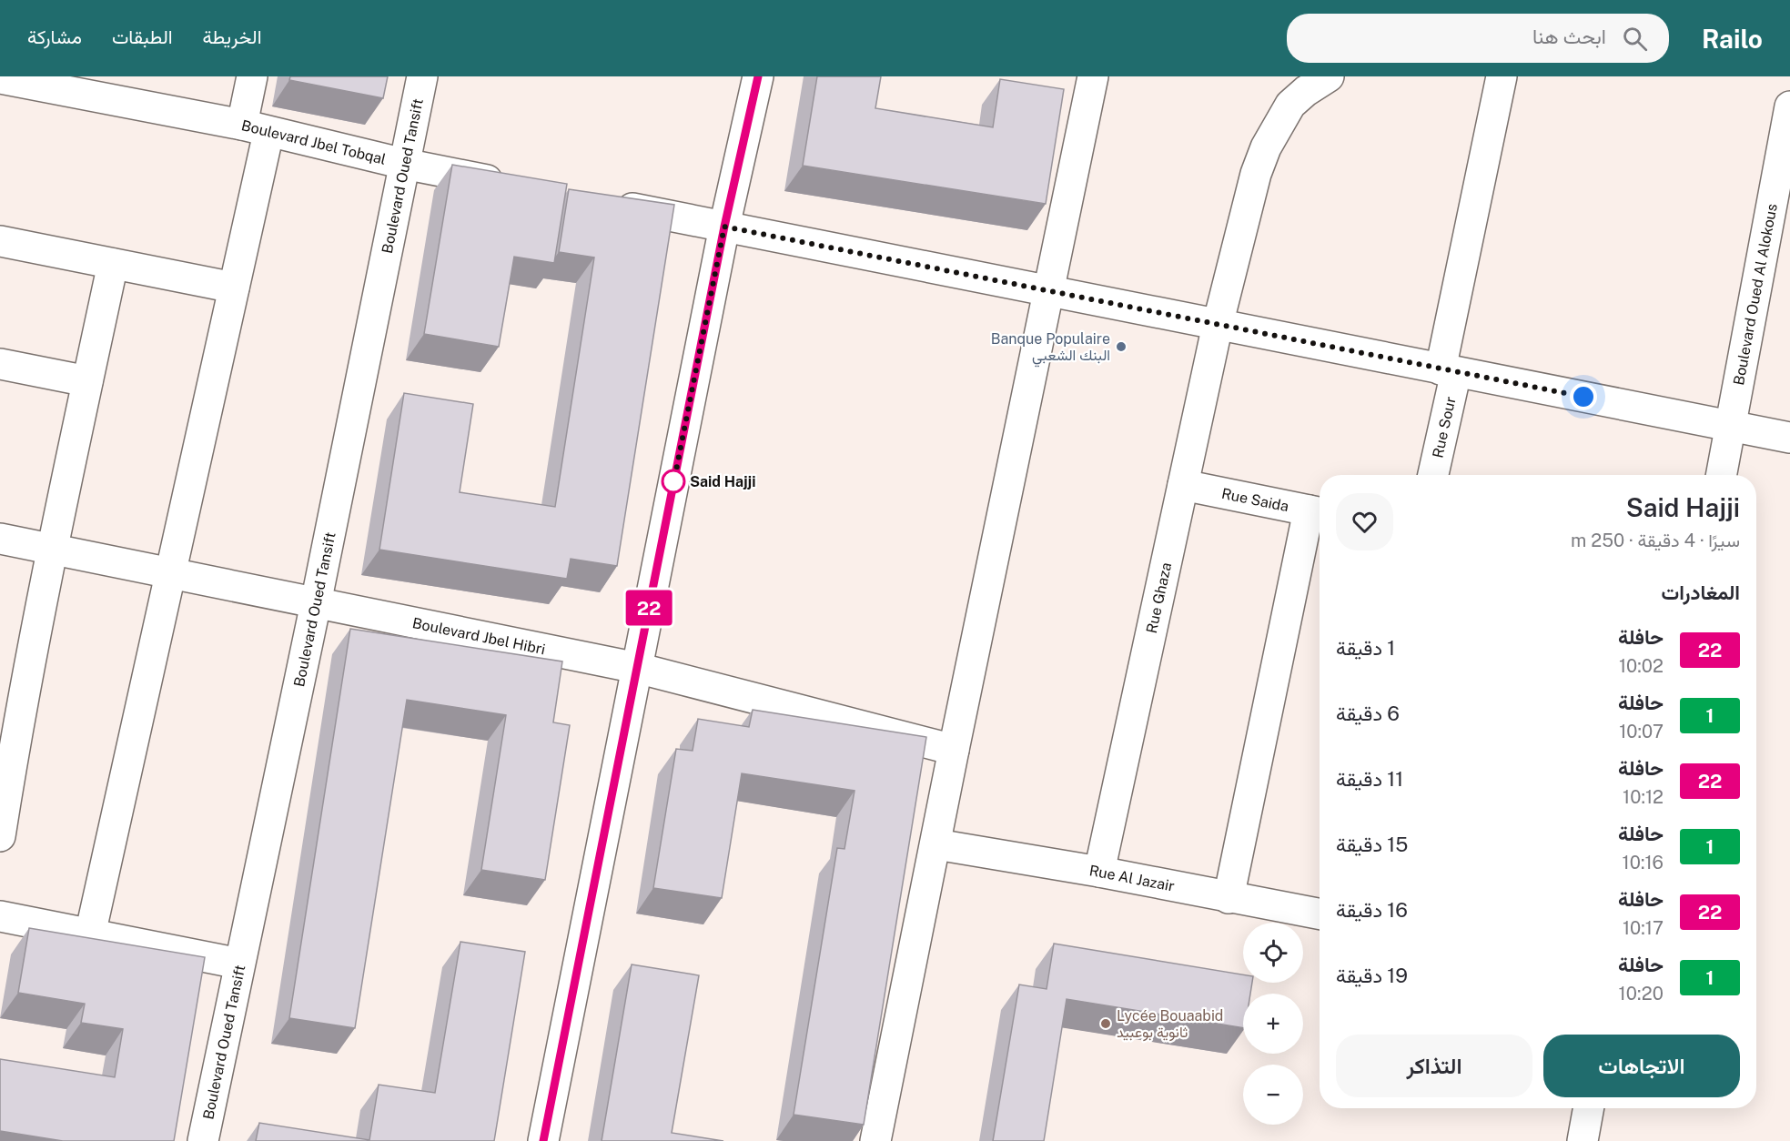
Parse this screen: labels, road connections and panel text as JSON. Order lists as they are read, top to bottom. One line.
{"streets":{"street":["Boulevard Jbel Tobqal","Boulevard Oued Tansift","Boulevard Oued Al Alokous","Rue Sour","Rue Saida","Rue Ghaza","Boulevard Jbel Hibri","Rue Al Jazair"]},"crossings":[["Boulevard Jbel Tobqal","Boulevard Oued Tansift"],["Boulevard Oued Tansift","Boulevard Jbel Hibri"],["Rue Saida","Rue Ghaza"],["Rue Ghaza","Rue Al Jazair"]],"places":["Banque Populaire البنك الشعبي","Said Hajji","Lycée Bouaabid ثانوية بوعبيد"],"lines":["bus line 22"],"page":{"header":"Railo","search":"ابحث هنا","nav":["الخريطة","الطبقات","مشاركة"],"on_map":"22","heading":[["Said Hajji","سيرًا · 4 دقيقة · 250 m"],"المغادرات"],"list":[{"mark":"22","name":"حافلة","note":"10:02","value":"1 دقيقة"},{"mark":"1","name":"حافلة","note":"10:07","value":"6 دقيقة"},{"mark":"22","name":"حافلة","note":"10:12","value":"11 دقيقة"},{"mark":"1","name":"حافلة","note":"10:16","value":"15 دقيقة"},{"mark":"22","name":"حافلة","note":"10:17","value":"16 دقيقة"},{"mark":"1","name":"حافلة","note":"10:20","value":"19 دقيقة"}],"map_buttons":["+","−"],"buttons":["الاتجاهات","التذاكر"]}}
